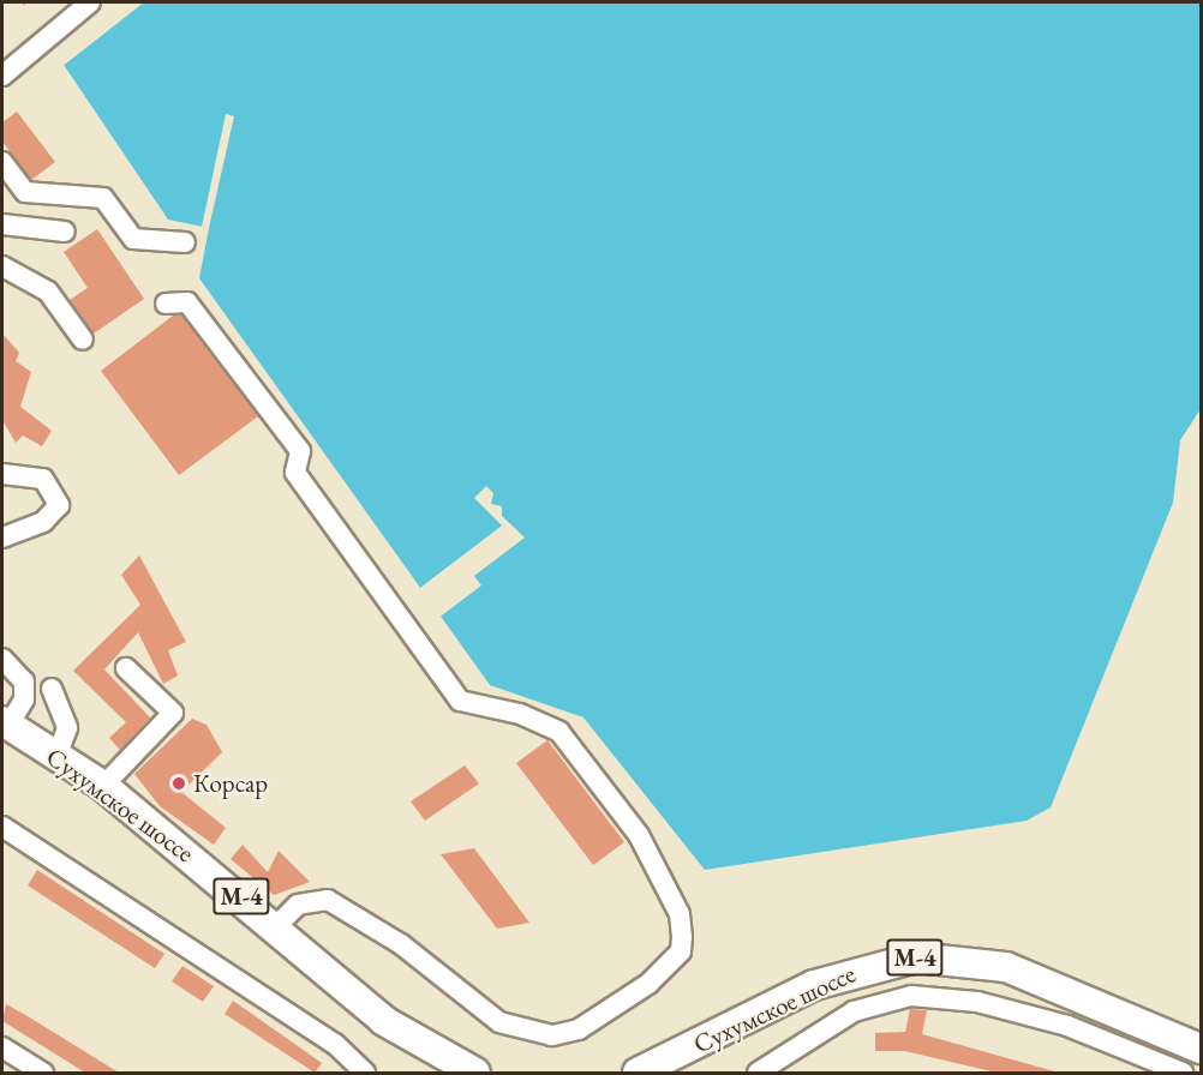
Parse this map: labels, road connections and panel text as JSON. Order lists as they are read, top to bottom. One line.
{"streets":{"highway":["Сухумское шоссе","М-4"]},"places":["Корсар"]}
